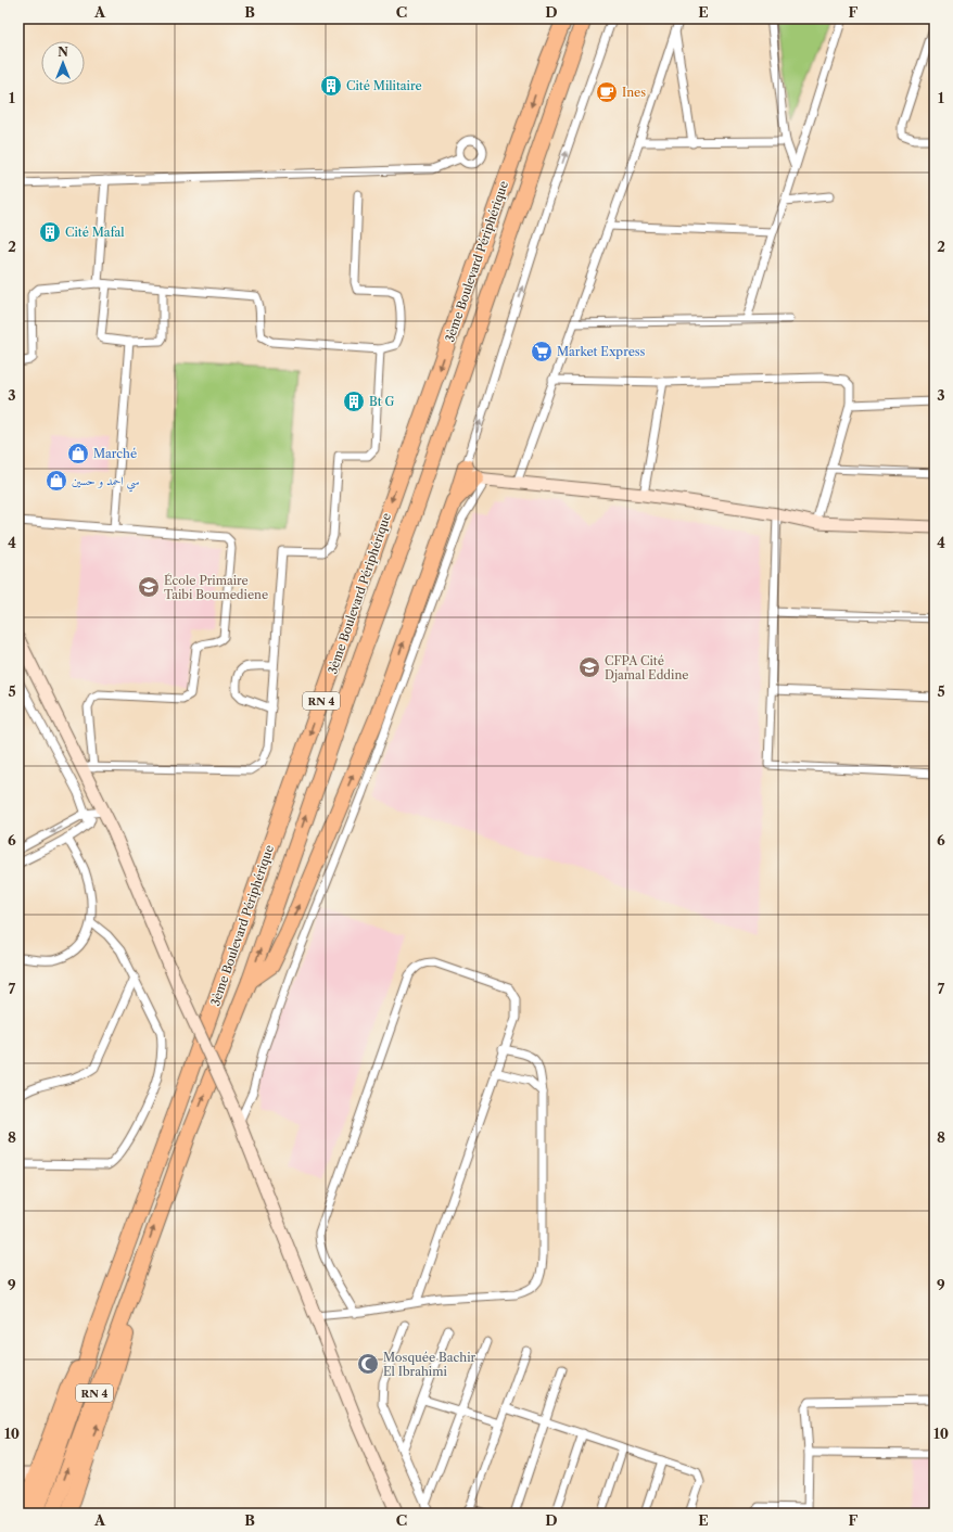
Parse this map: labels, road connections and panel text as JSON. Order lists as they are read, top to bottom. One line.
{"streets":{"highway":["3ème Boulevard Périphérique","RN 4"]},"crossings":[["3ème Boulevard Périphérique","RN 4"]],"places":{"building":["Cité Militaire","Cité Mafal","Bt G"],"cafe":["Ines"],"supermarket":["Market Express"],"shop":["Marché","سي احمد و حسين"],"school or university":["École Primaire Taibi Boumediene","CFPA Cité Djamal Eddine"],"mosque":["Mosquée Bachir El Ibrahimi"]},"north":"top","grid":{"columns":["A","B","C","D","E","F"],"rows":["1","2","3","4","5","6","7","8","9","10"]}}
